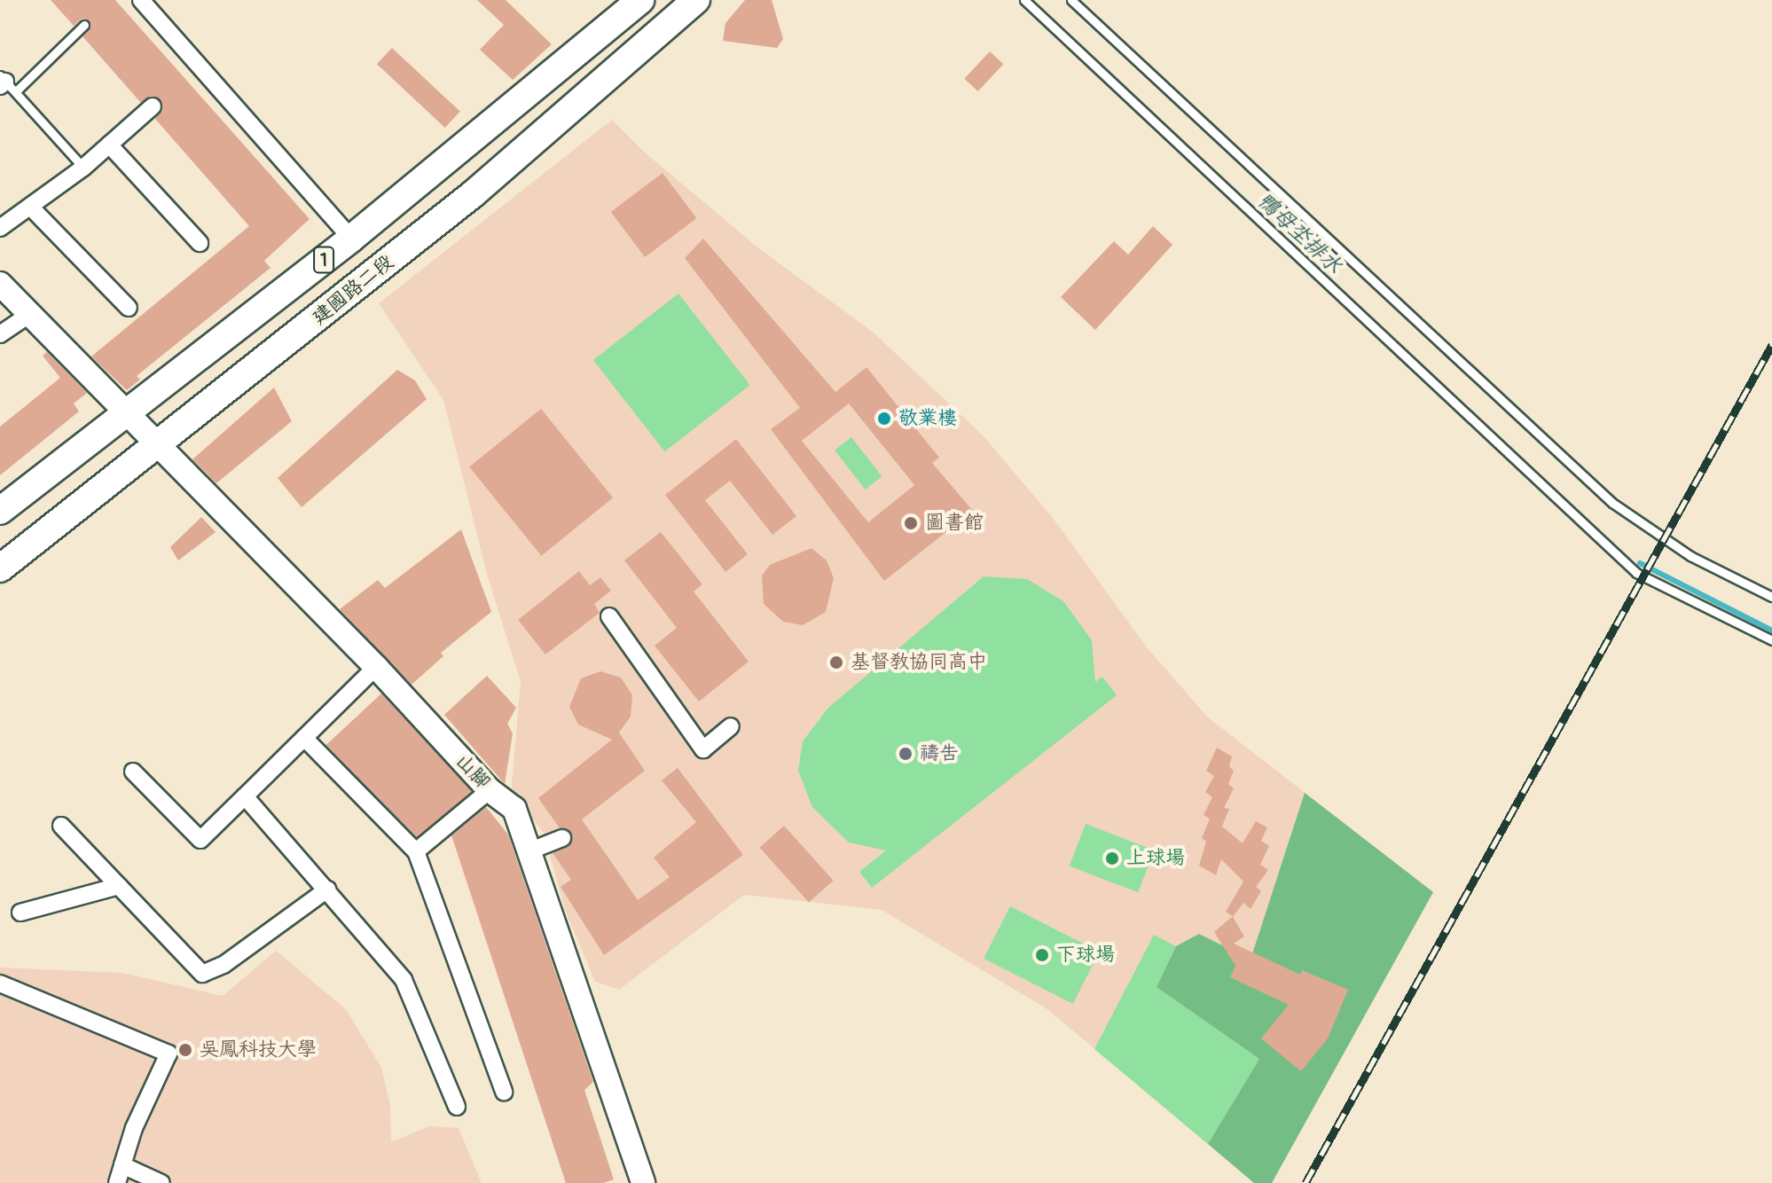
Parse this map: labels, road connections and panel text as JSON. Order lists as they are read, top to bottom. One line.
{"streets":{"main road":["1","建國路二段"],"street":["山腳"]},"crossings":[["1","山腳"],["建國路二段","山腳"]],"water":["鴨母坔排水"],"places":["敬業樓","圖書館","基督教協同高中","禱告","上球場","下球場","吳鳳科技大學"]}
